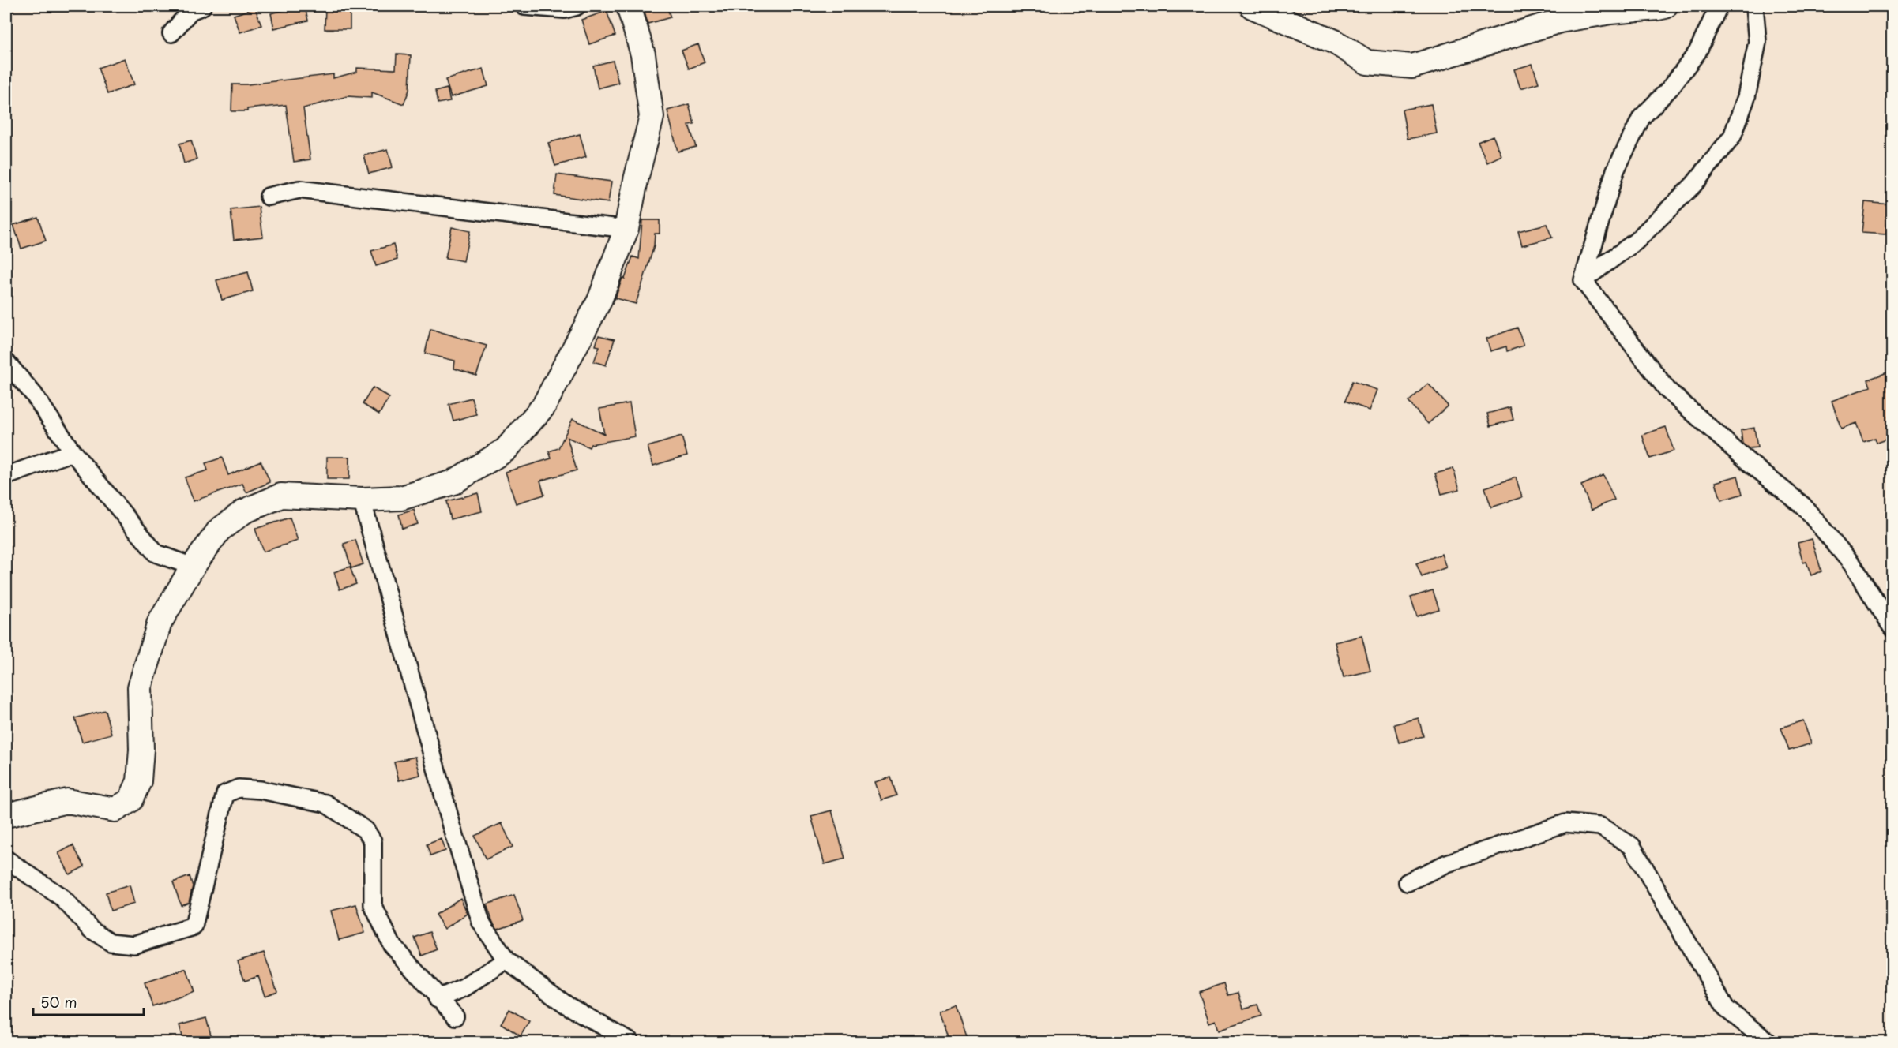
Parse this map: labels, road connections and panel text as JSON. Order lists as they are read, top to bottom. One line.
{"scale_bar":"50 m"}
